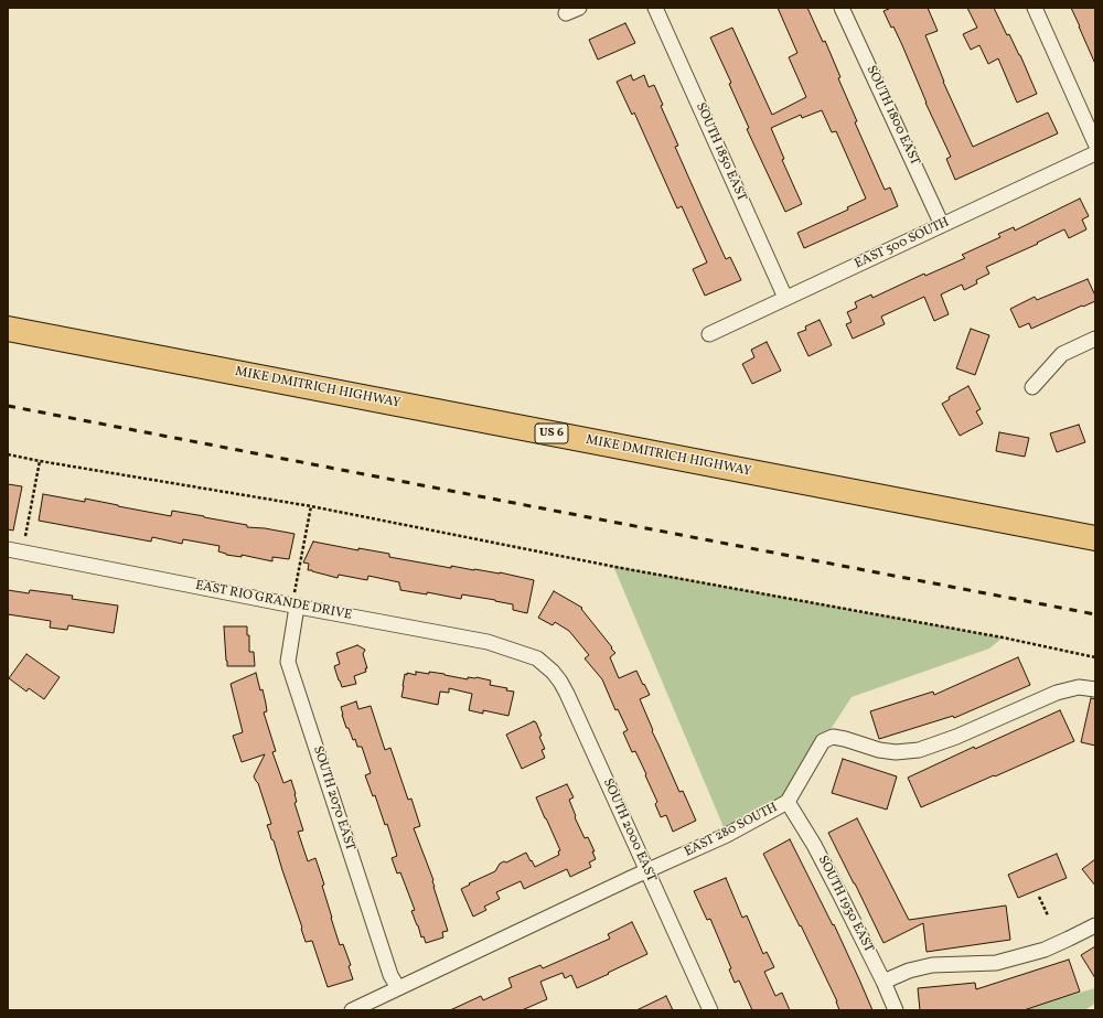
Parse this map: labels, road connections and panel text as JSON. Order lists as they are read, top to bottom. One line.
{"streets":{"highway":["MIKE DMITRICH HIGHWAY","US 6"],"street":["SOUTH 1800 EAST","SOUTH 1850 EAST","EAST 500 SOUTH","EAST RIO GRANDE DRIVE","SOUTH 2070 EAST","SOUTH 2000 EAST","EAST 280 SOUTH","SOUTH 1930 EAST"]},"crossings":[["SOUTH 1800 EAST","EAST 500 SOUTH"],["SOUTH 1850 EAST","EAST 500 SOUTH"],["EAST RIO GRANDE DRIVE","SOUTH 2070 EAST"],["EAST RIO GRANDE DRIVE","SOUTH 2000 EAST"],["SOUTH 2070 EAST","EAST 280 SOUTH"],["SOUTH 2000 EAST","EAST 280 SOUTH"],["EAST 280 SOUTH","SOUTH 1930 EAST"]]}
